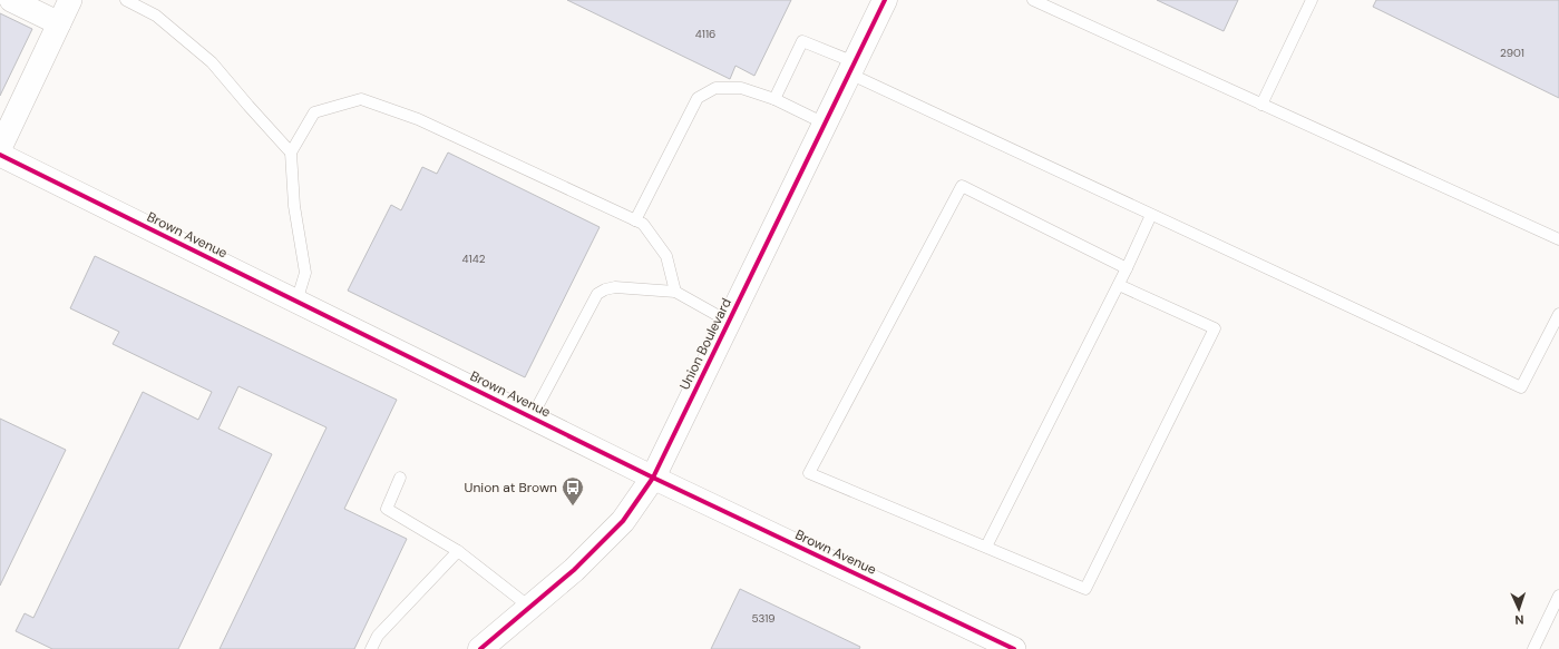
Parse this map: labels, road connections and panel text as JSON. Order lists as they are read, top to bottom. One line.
{"streets":{"main road":["Union Boulevard"],"street":["Brown Avenue"]},"crossings":[["Brown Avenue","Union Boulevard"]],"places":{"bus stop":["Union at Brown"]},"house_numbers":["4116","2901","4142","5319"],"north":"bottom"}
